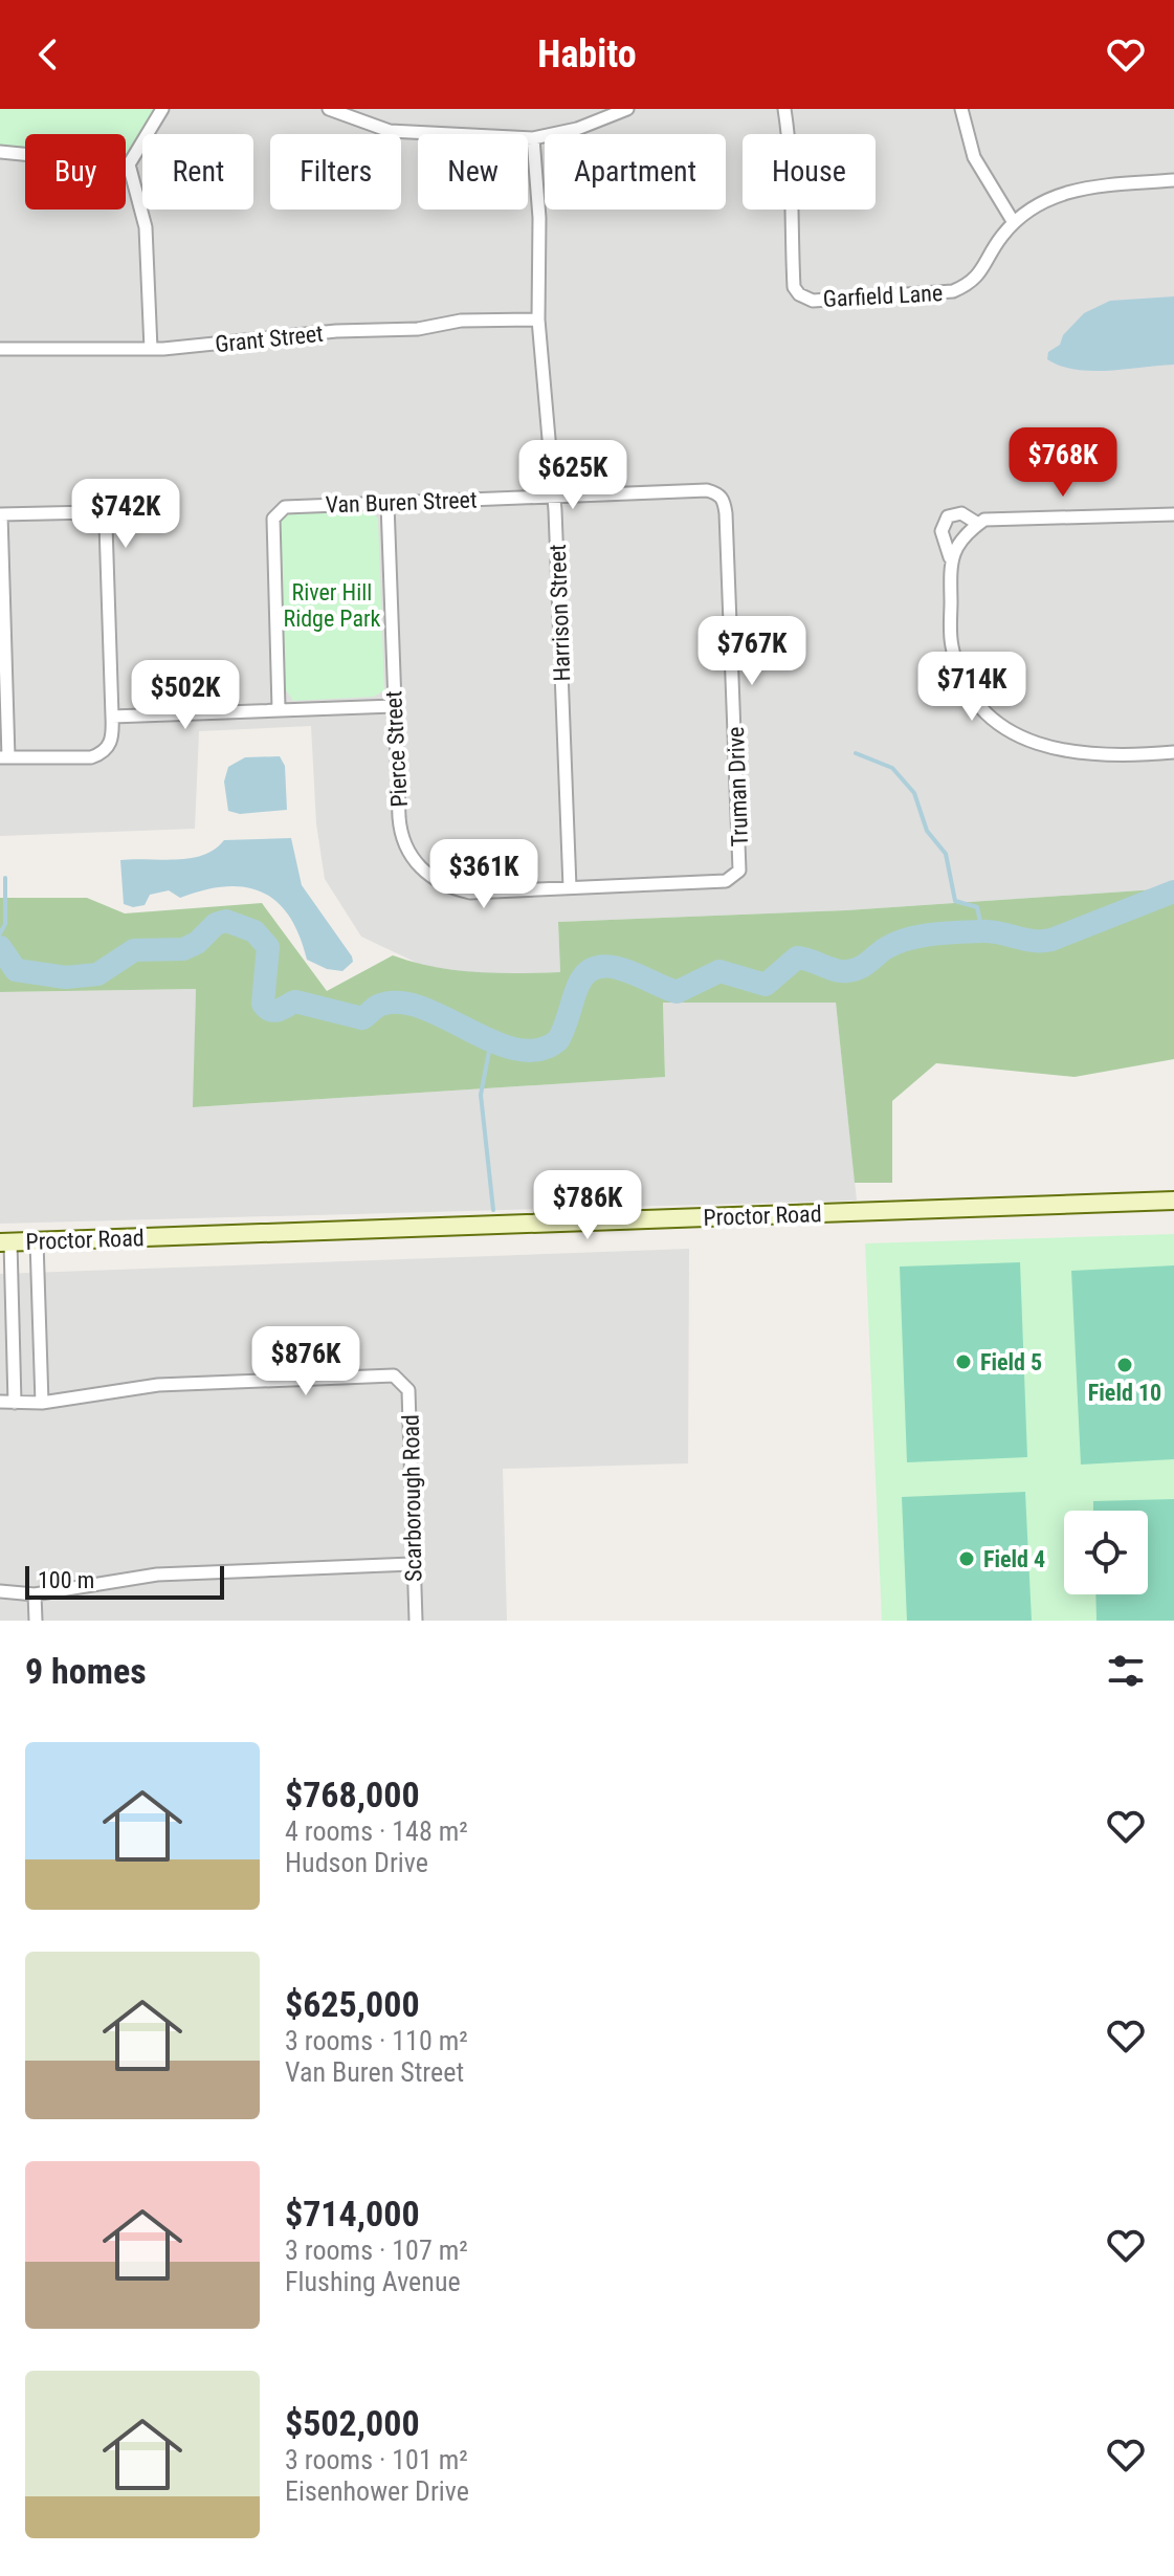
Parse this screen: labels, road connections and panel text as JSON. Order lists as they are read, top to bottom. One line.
{"streets":{"street":["Garfield Lane","Grant Street","Van Buren Street","Harrison Street","Pierce Street","Truman Drive","Proctor Road","Scarborough Road"]},"crossings":[["Grant Street","Harrison Street"],["Van Buren Street","Harrison Street"],["Van Buren Street","Pierce Street"],["Van Buren Street","Truman Drive"],["Harrison Street","Pierce Street"],["Pierce Street","Truman Drive"]],"parks":["River Hill Ridge Park"],"places":["Field 5","Field 10","Field 4"],"scale_bar":"100 m","page":{"header":"Habito","chip":["Buy","Rent","Filters","New","Apartment","House"],"price":["$768K","$625K","$742K","$767K","$714K","$502K","$361K","$786K","$876K"],"scale":"100 m","heading":"9 homes","list":[{"name":"$768,000","note":"4 rooms · 148 m² · Hudson Drive"},{"name":"$625,000","note":"3 rooms · 110 m² · Van Buren Street"},{"name":"$714,000","note":"3 rooms · 107 m² · Flushing Avenue"},{"name":"$502,000","note":"3 rooms · 101 m² · Eisenhower Drive"}]}}
